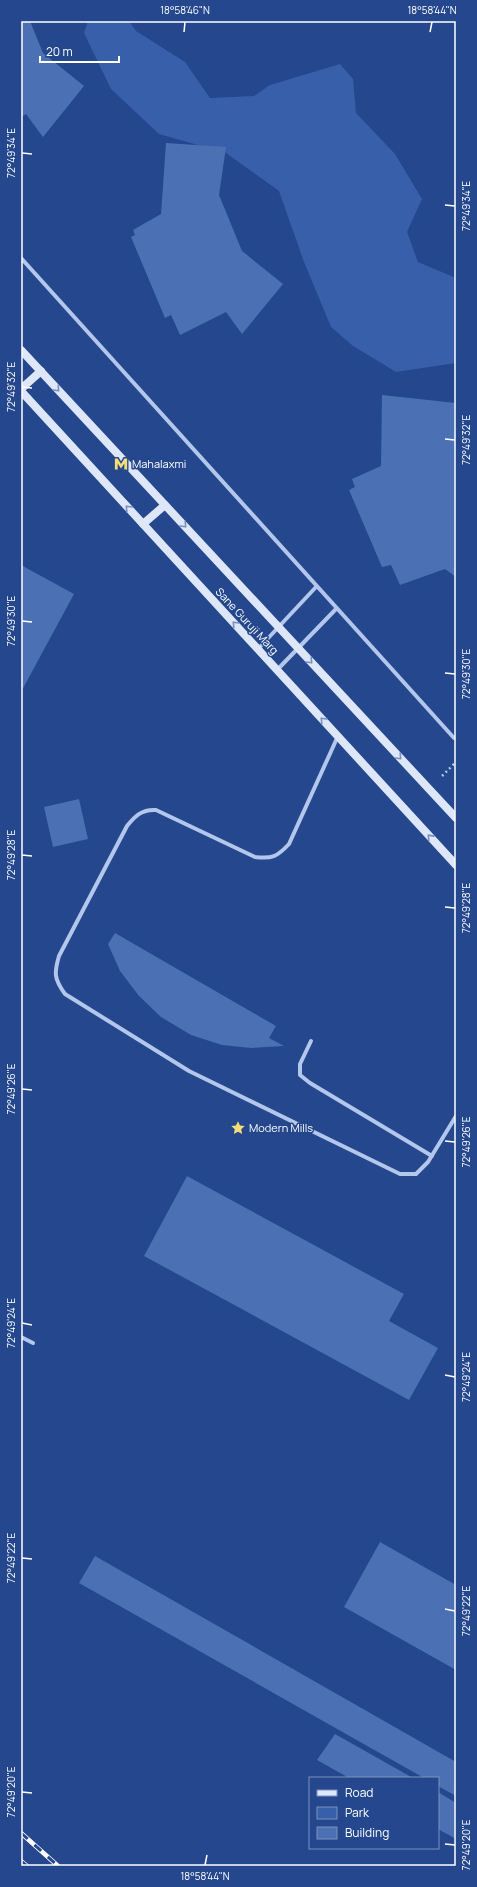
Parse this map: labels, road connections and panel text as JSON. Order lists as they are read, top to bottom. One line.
{"streets":{"main road":["Sane Guruji Marg"]},"places":{"metro station":["Mahalaxmi"],"place":["Modern Mills"]},"legend":["Road","Park","Building"],"scale_bar":"20 m","coordinates":["18°58'46\"N","18°58'44\"N","72°49'34\"E","72°49'32\"E","72°49'30\"E","72°49'28\"E","72°49'26\"E","72°49'24\"E","72°49'22\"E","72°49'20\"E"]}
